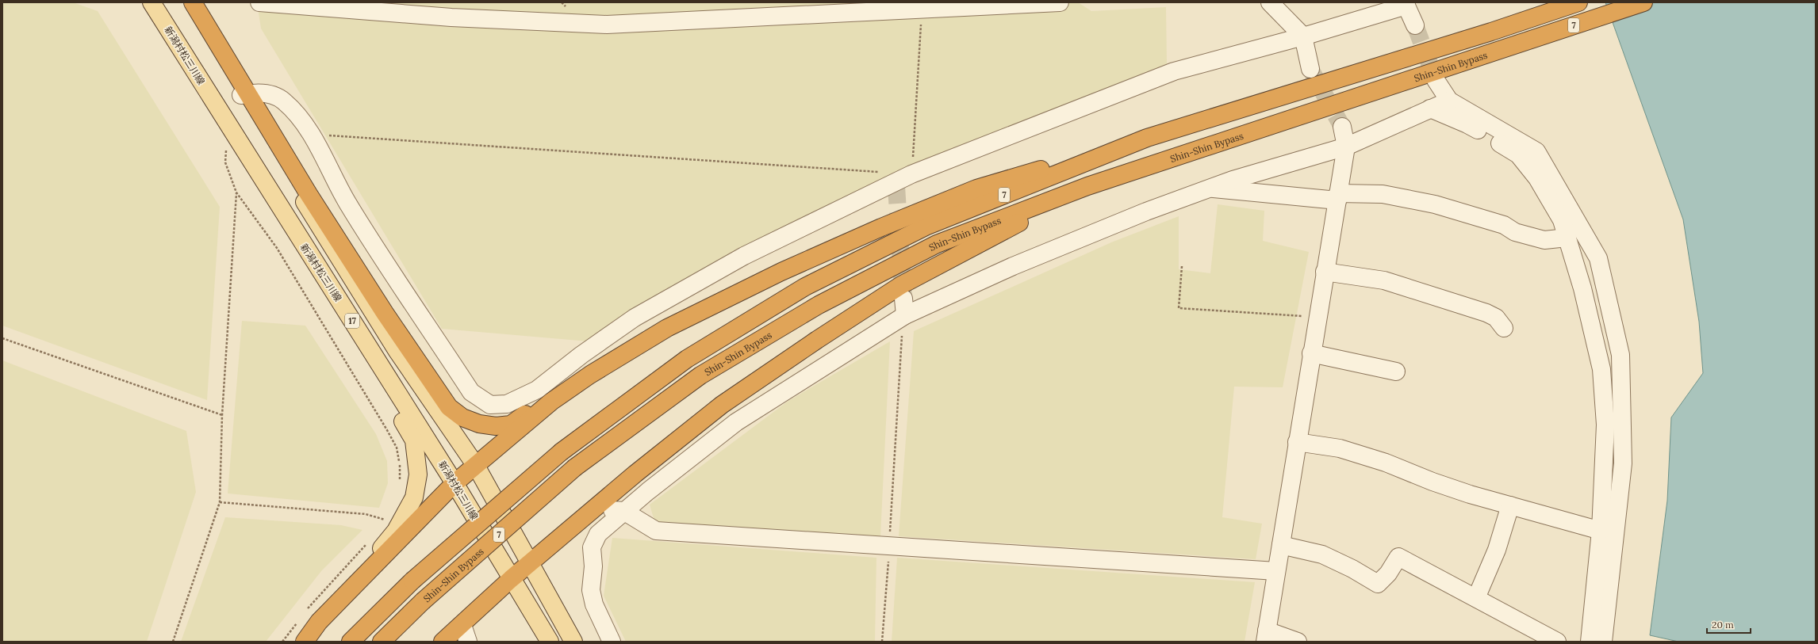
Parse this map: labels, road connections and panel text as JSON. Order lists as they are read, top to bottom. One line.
{"streets":{"highway":["7","Shin-Shin Bypass"],"main road":["新潟村松三川線","17"]},"scale_bar":"20 m"}
